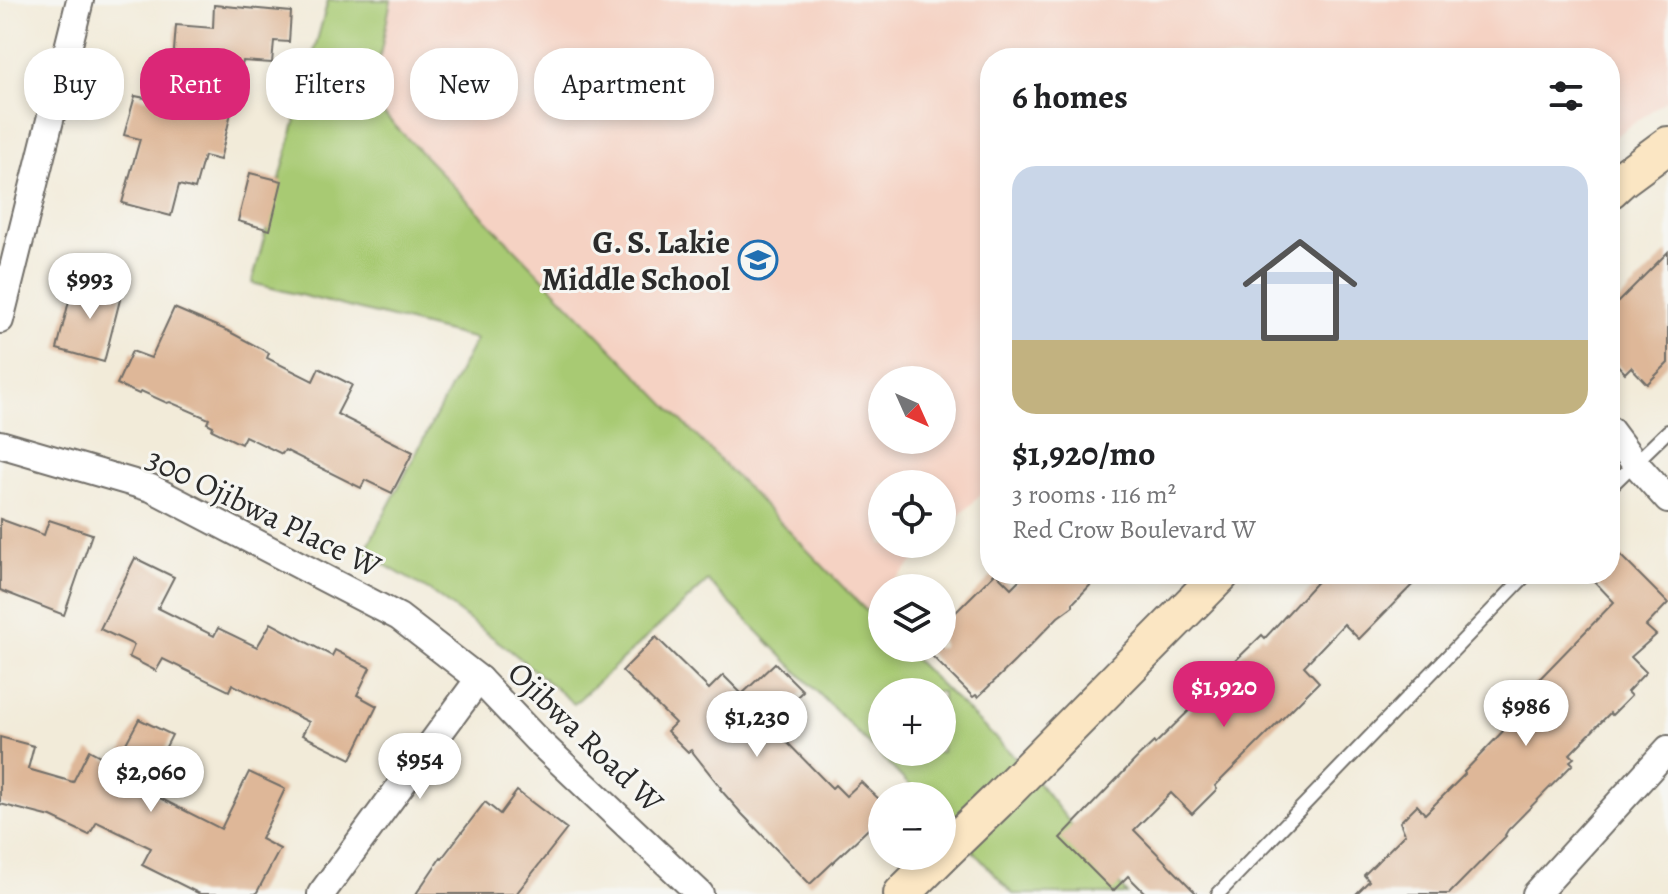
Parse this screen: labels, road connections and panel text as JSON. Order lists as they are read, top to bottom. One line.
{"streets":{"street":["300 Ojibwa Place W","Ojibwa Road W"]},"crossings":[["300 Ojibwa Place W","Ojibwa Road W"]],"places":{"school or university":["G. S. Lakie Middle School"]},"north":"bottom right","page":{"chip":["Buy","Rent","Filters","New","Apartment"],"heading":"6 homes","list":[{"name":"$1,920/mo","note":"3 rooms · 116 m² · Red Crow Boulevard W"}],"price":["$993","$1,920","$986","$1,230","$954","$2,060"],"map_buttons":["+","−"]}}
